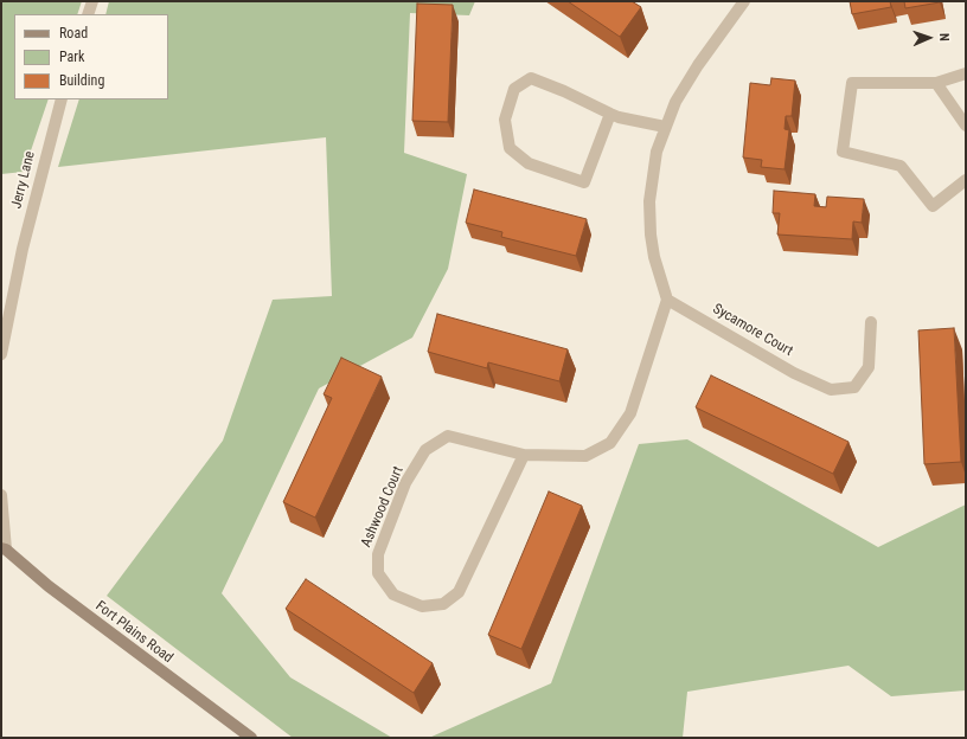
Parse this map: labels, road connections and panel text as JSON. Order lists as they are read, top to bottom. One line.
{"streets":{"street":["Jerry Lane","Sycamore Court","Ashwood Court","Fort Plains Road"]},"crossings":[["Sycamore Court","Ashwood Court"]],"legend":["Road","Park","Building"],"north":"right"}
